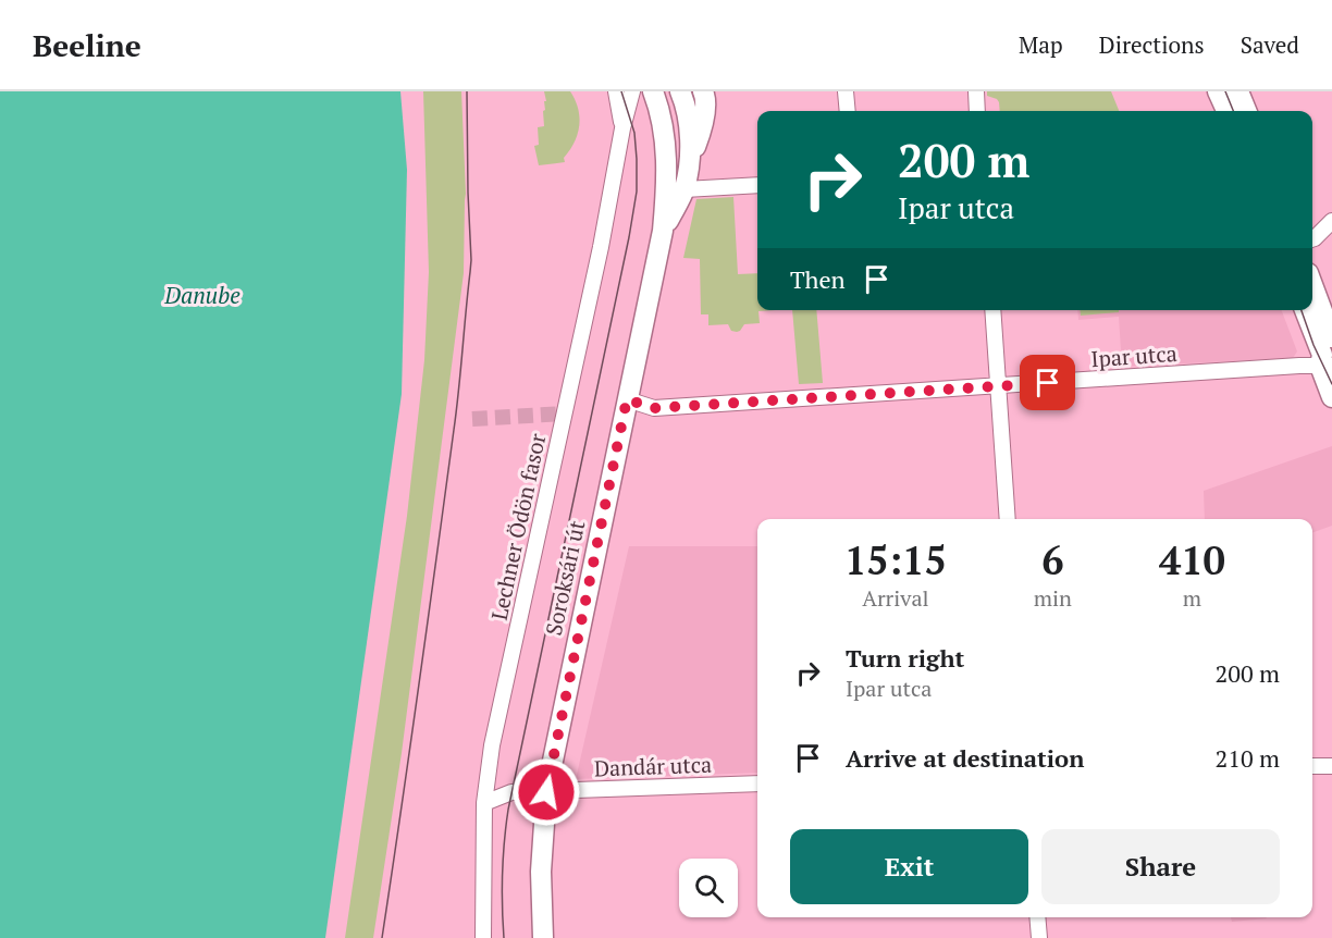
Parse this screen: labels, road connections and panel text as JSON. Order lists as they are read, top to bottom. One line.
{"streets":{"main road":["Soroksári út"],"street":["Ipar utca","Lechner Ödön fasor","Dandár utca"]},"crossings":[["Ipar utca","Soroksári út"],["Lechner Ödön fasor","Dandár utca"],["Soroksári út","Dandár utca"]],"water":["Danube"],"page":{"header":"Beeline","nav":["Map","Directions","Saved"],"turn":["200 m","Ipar utca"],"then":"Then","eta":["15:15","Arrival","6","min","410","m"],"list":[{"name":"Turn right","note":"Ipar utca","value":"200 m"},{"name":"Arrive at destination","value":"210 m"}],"buttons":["Exit","Share"]}}
